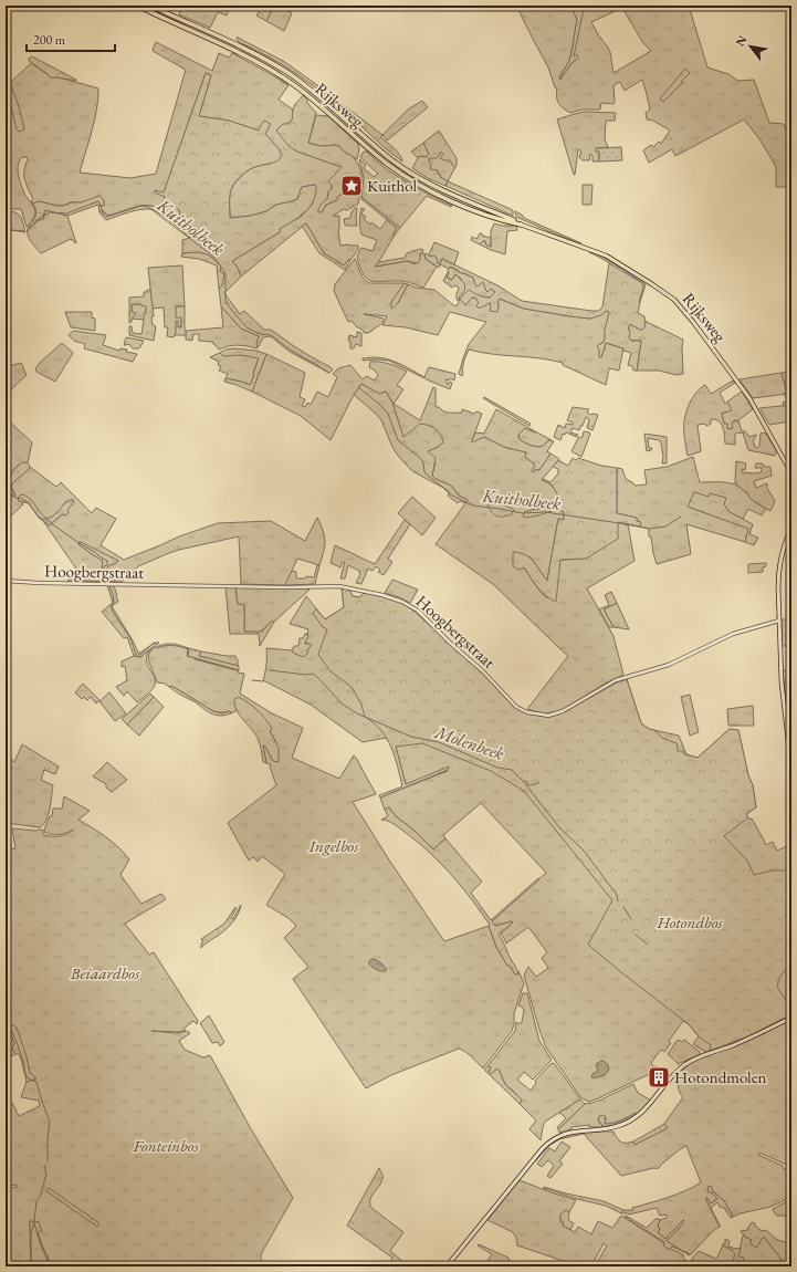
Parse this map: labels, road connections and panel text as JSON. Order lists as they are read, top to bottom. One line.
{"streets":{"highway":["Rijksweg"],"street":["Hoogbergstraat"]},"water":["Kuitholbeek","Molenbeek"],"parks":["Ingelbos","Hotondbos","Beiaardbos","Fonteinbos"],"places":{"place":["Kuithol"],"building":["Hotondmolen"]},"scale_bar":"200 m","north":"top left"}
